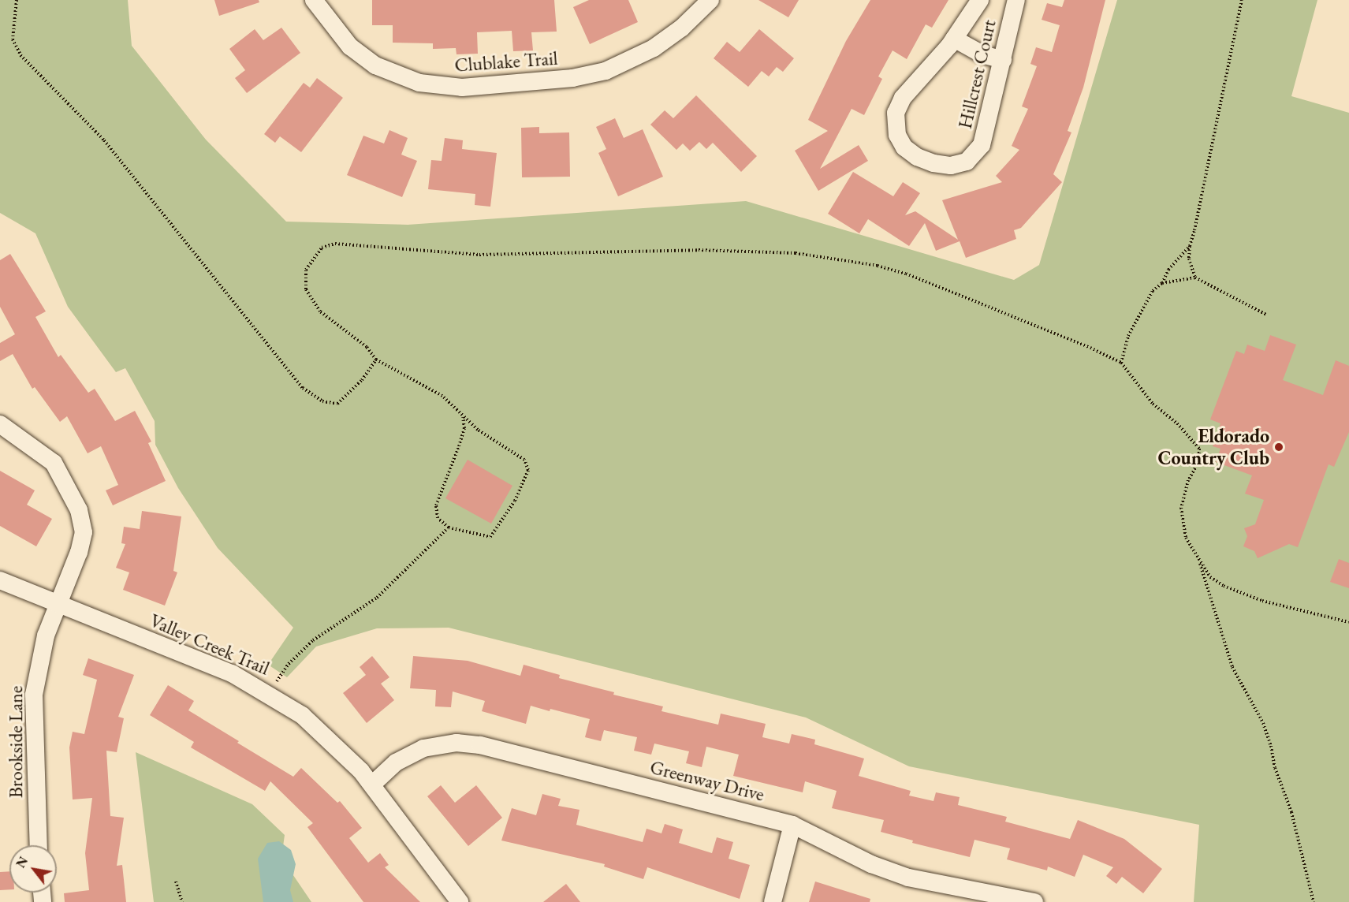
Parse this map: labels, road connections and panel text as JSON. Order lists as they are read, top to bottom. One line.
{"streets":{"street":["Clublake Trail","Hillcrest Court","Valley Creek Trail","Brookside Lane","Greenway Drive"]},"crossings":[["Valley Creek Trail","Brookside Lane"],["Valley Creek Trail","Greenway Drive"]],"places":["Eldorado Country Club"],"north":"top left"}
